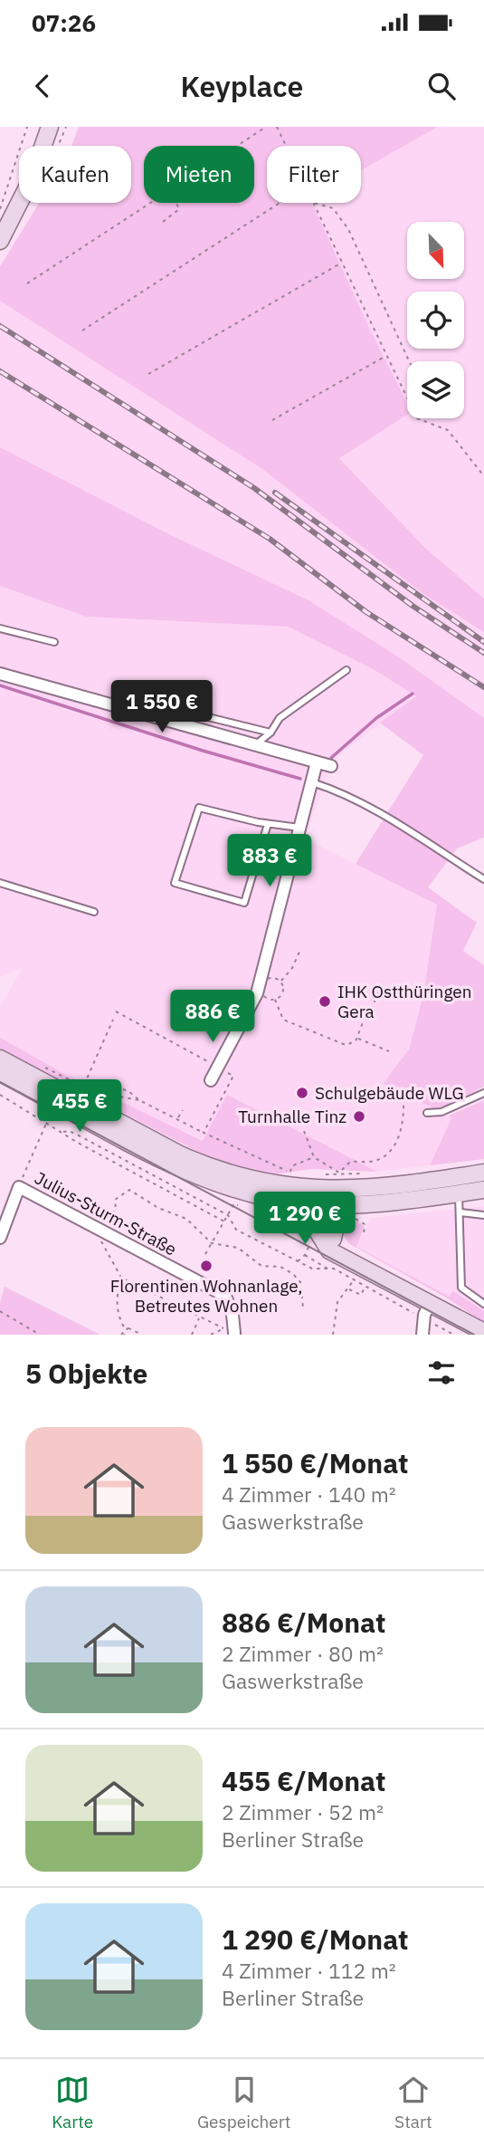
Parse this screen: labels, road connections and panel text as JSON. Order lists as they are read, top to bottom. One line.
{"streets":{"street":["Julius-Sturm-Straße"]},"places":["IHK Ostthüringen Gera","Schulgebäude WLG","Turnhalle Tinz","Florentinen Wohnanlage, Betreutes Wohnen"],"north":"bottom right","page":{"status":"07:26","header":"Keyplace","chip":["Kaufen","Mieten","Filter"],"price":["1 550 €","883 €","886 €","455 €","1 290 €"],"heading":"5 Objekte","list":[{"name":"1 550 €/Monat","note":"4 Zimmer · 140 m² · Gaswerkstraße"},{"name":"886 €/Monat","note":"2 Zimmer · 80 m² · Gaswerkstraße"},{"name":"455 €/Monat","note":"2 Zimmer · 52 m² · Berliner Straße"},{"name":"1 290 €/Monat","note":"4 Zimmer · 112 m² · Berliner Straße"}],"tabs":["Karte","Gespeichert","Start"]}}
